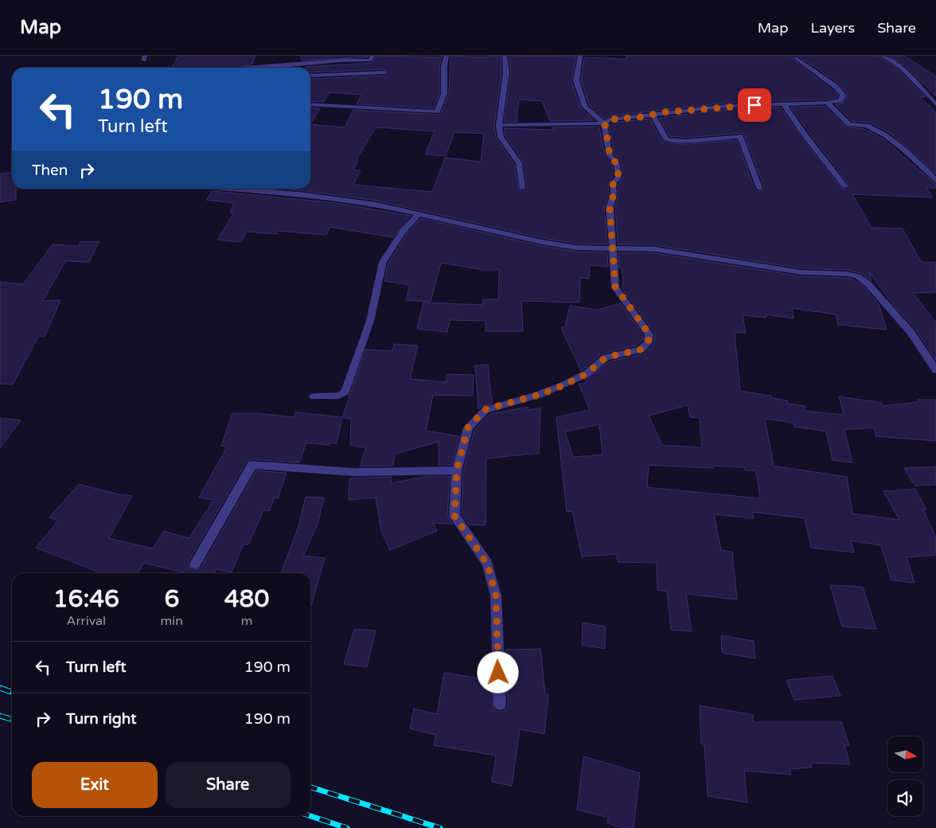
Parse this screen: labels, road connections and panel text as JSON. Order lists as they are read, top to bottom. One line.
{"north":"right","page":{"header":"Map","nav":["Map","Layers","Share"],"turn":["190 m","Turn left"],"then":"Then","eta":["16:46","Arrival","6","min","480","m"],"list":[{"name":"Turn left","value":"190 m"},{"name":"Turn right","value":"190 m"}],"buttons":["Exit","Share"]}}
